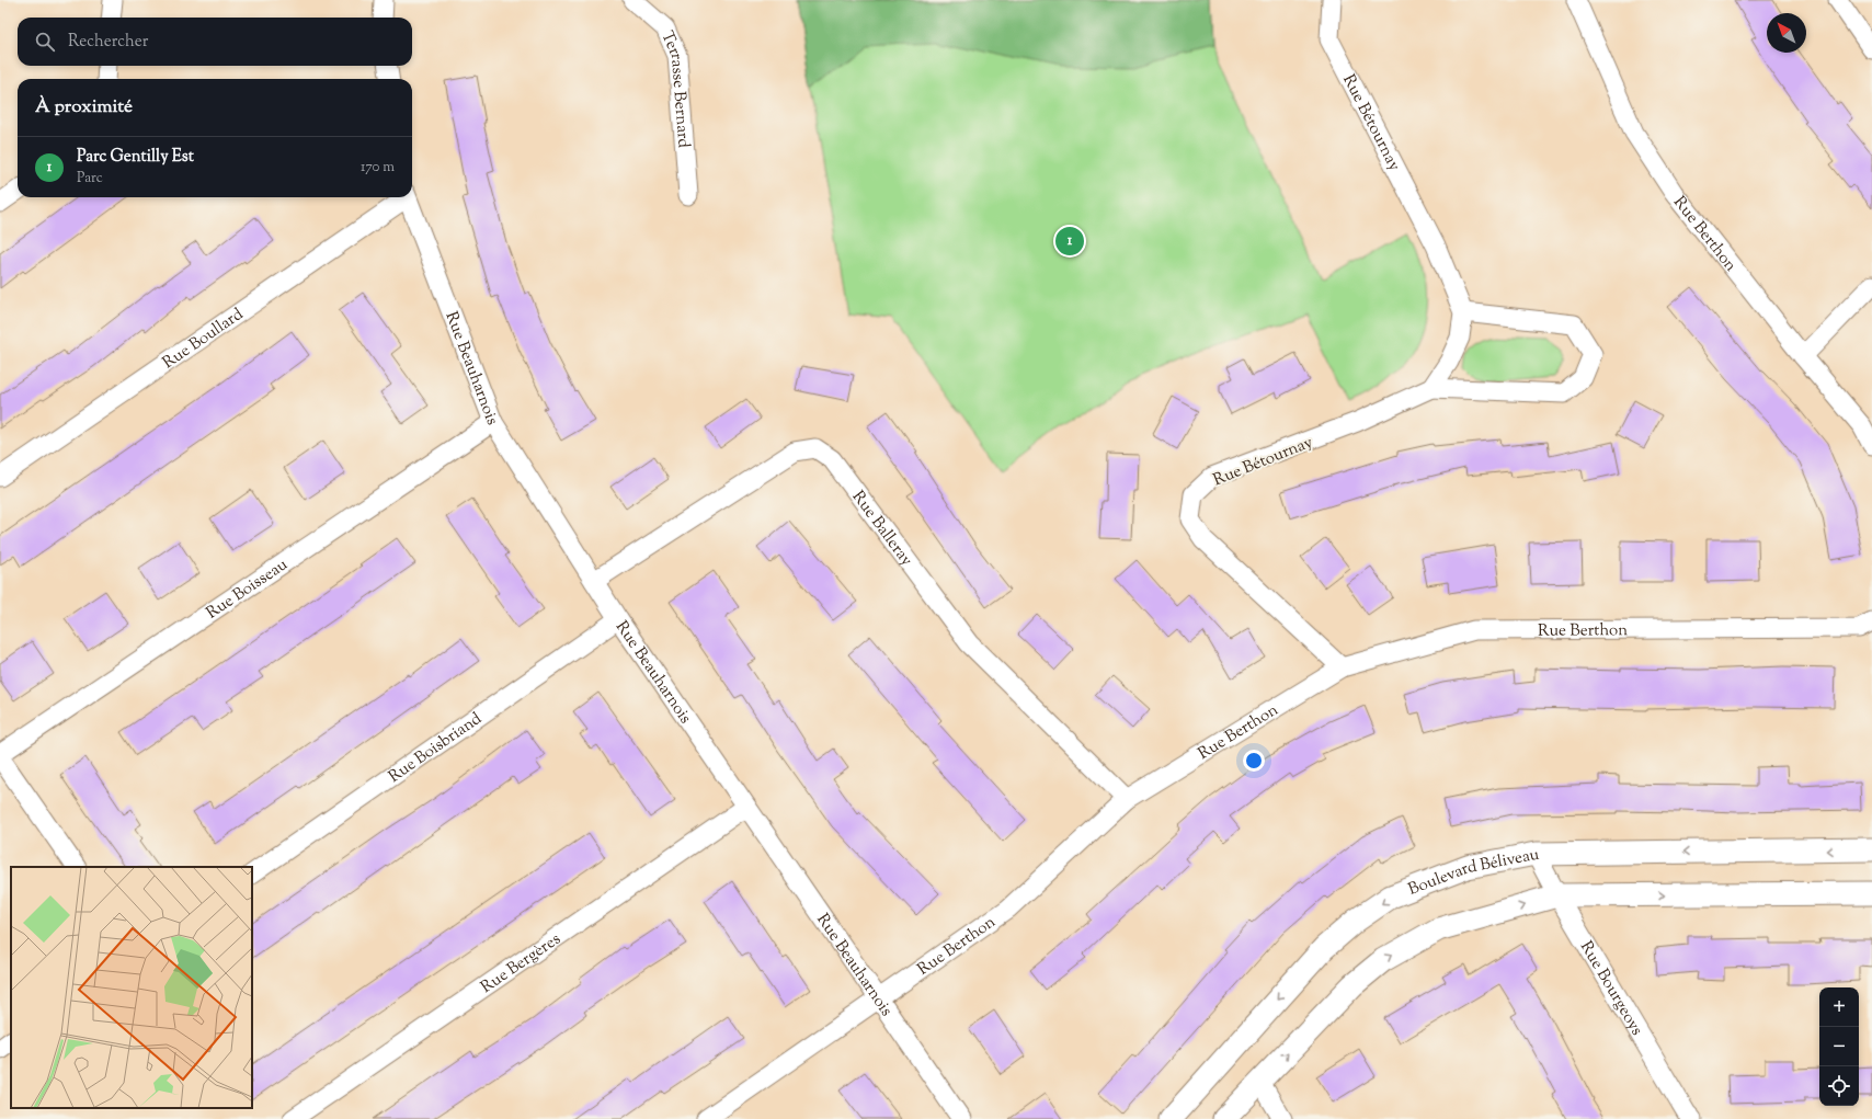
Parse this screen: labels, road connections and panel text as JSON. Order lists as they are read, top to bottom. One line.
{"streets":{"street":["Terrasse Bernard","Rue Bétournay","Rue Berthon","Rue Boullard","Rue Beauharnois","Rue Balleray","Rue Boisseau","Rue Boisbriand","Boulevard Béliveau","Rue Bergères","Rue Bourgeoys"]},"crossings":[["Rue Bétournay","Rue Berthon"],["Rue Berthon","Rue Beauharnois"],["Rue Berthon","Rue Balleray"],["Rue Beauharnois","Rue Balleray"],["Rue Beauharnois","Rue Boisseau"],["Rue Beauharnois","Rue Boisbriand"],["Rue Beauharnois","Rue Bergères"],["Boulevard Béliveau","Rue Bourgeoys"]],"north":"top left","page":{"search":"Rechercher","heading":"À proximité","list":[{"mark":"1","name":"Parc Gentilly Est","note":"Parc","value":"170 m"}],"pins":"1","map_buttons":["+","−"]}}
